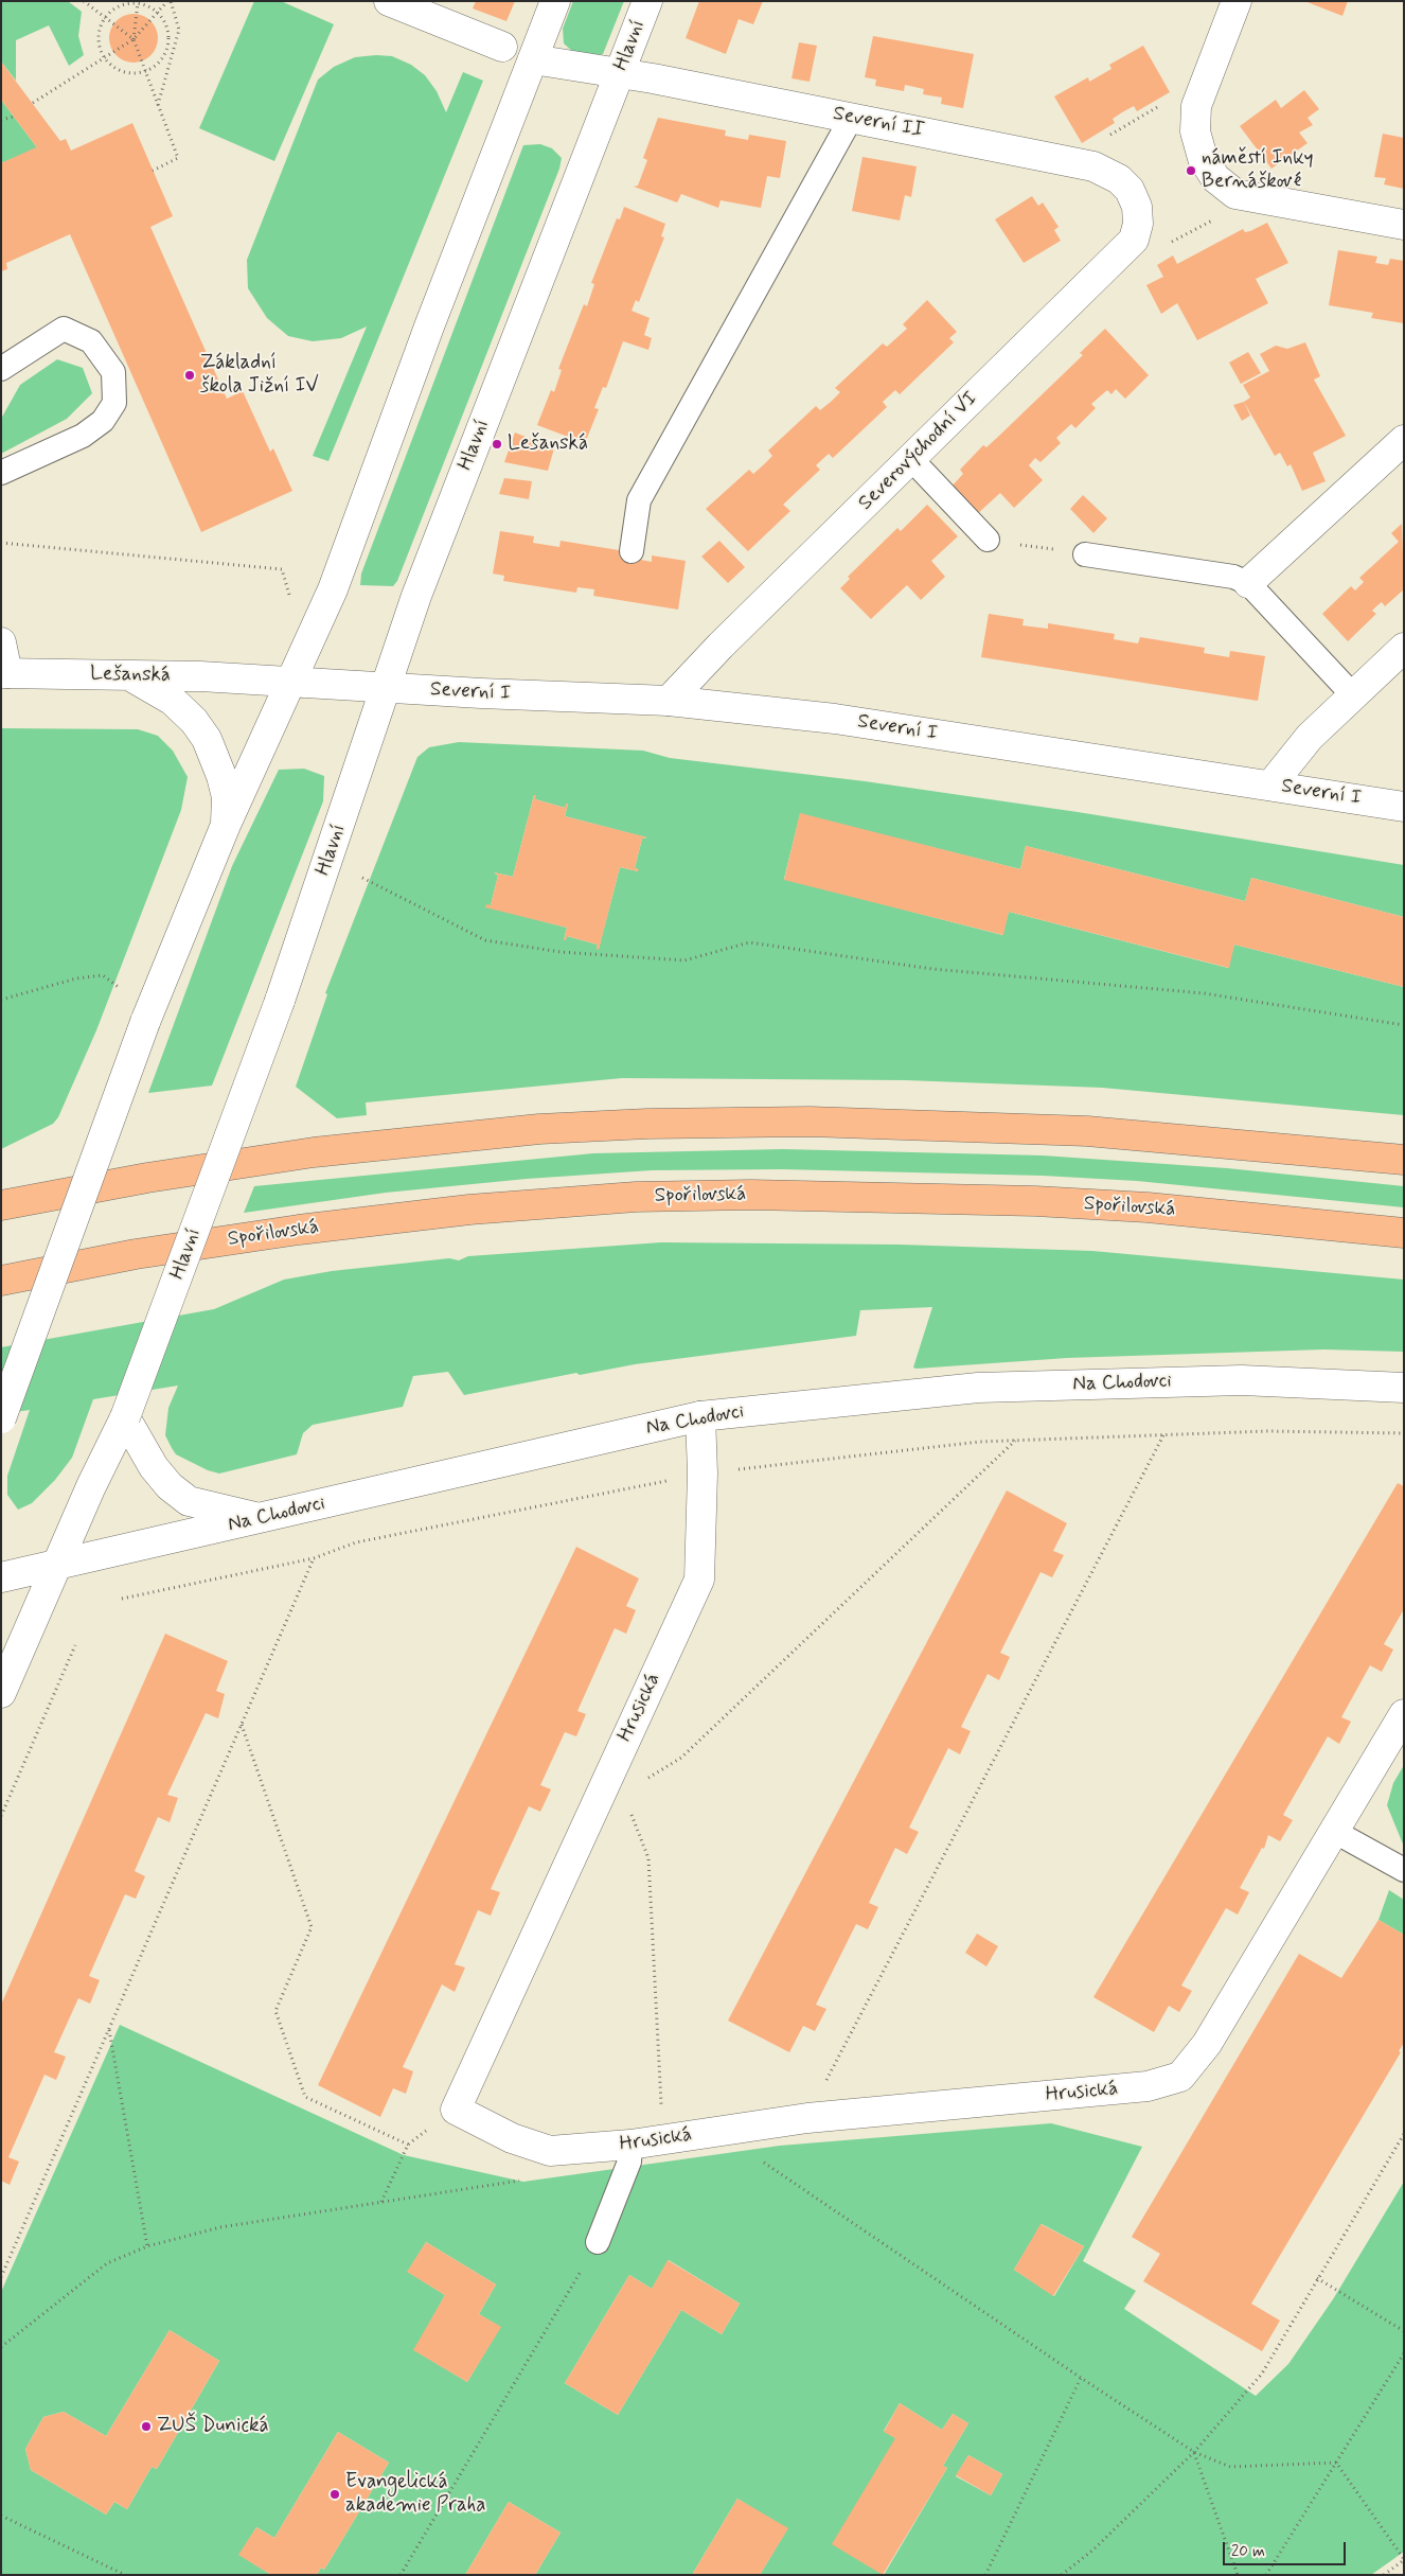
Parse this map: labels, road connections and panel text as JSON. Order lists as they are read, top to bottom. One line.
{"streets":{"highway":["Spořilovská"],"street":["Hlavní","Severní II","Severovýchodní VI","Lešanská","Severní I","Na Chodovci","Hrusická"]},"crossings":[["Hlavní","Severní II"],["Hlavní","Lešanská"],["Hlavní","Severní I"],["Hlavní","Na Chodovci"],["Severní II","Severovýchodní VI"],["Severovýchodní VI","Severní I"],["Lešanská","Severní I"],["Na Chodovci","Hrusická"]],"places":["náměstí Inky Bernáškové","Základní škola Jižní IV","Lešanská","ZUŠ Dunická","Evangelická akademie Praha"],"scale_bar":"20 m"}
